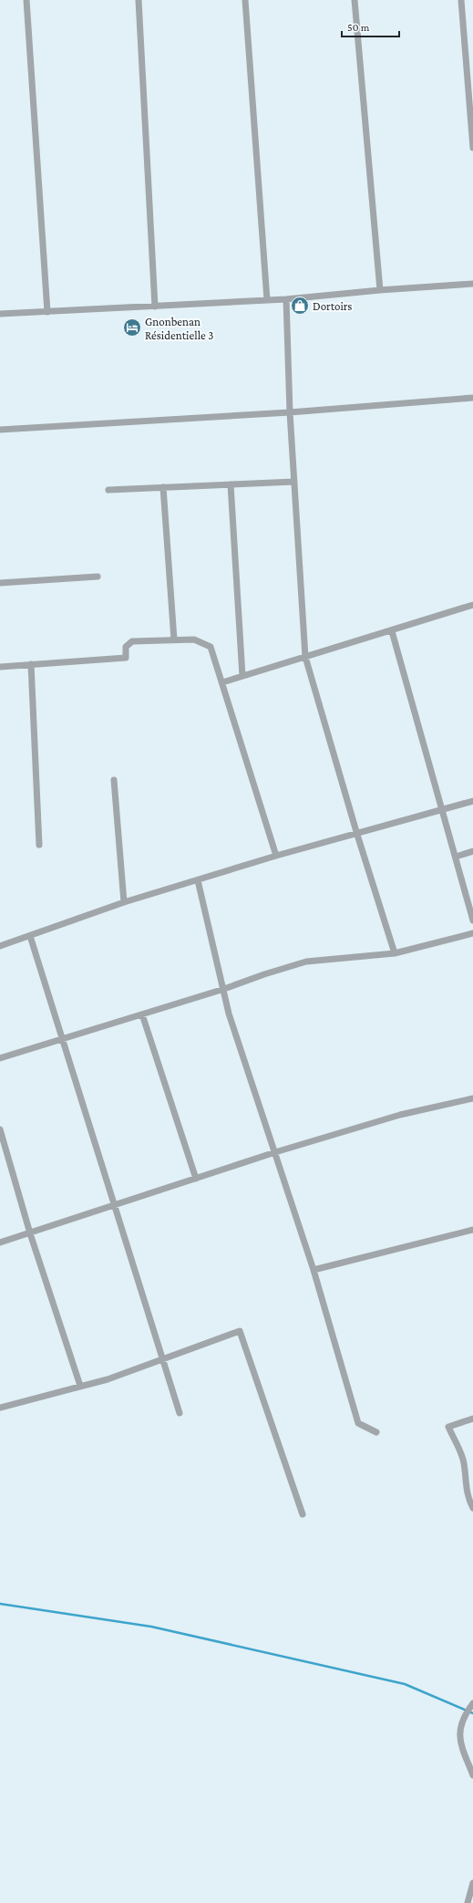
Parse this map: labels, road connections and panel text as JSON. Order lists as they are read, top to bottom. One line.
{"places":{"shop":["Dortoirs"],"hotel":["Gnonbenan Résidentielle 3"]},"scale_bar":"50 m"}
